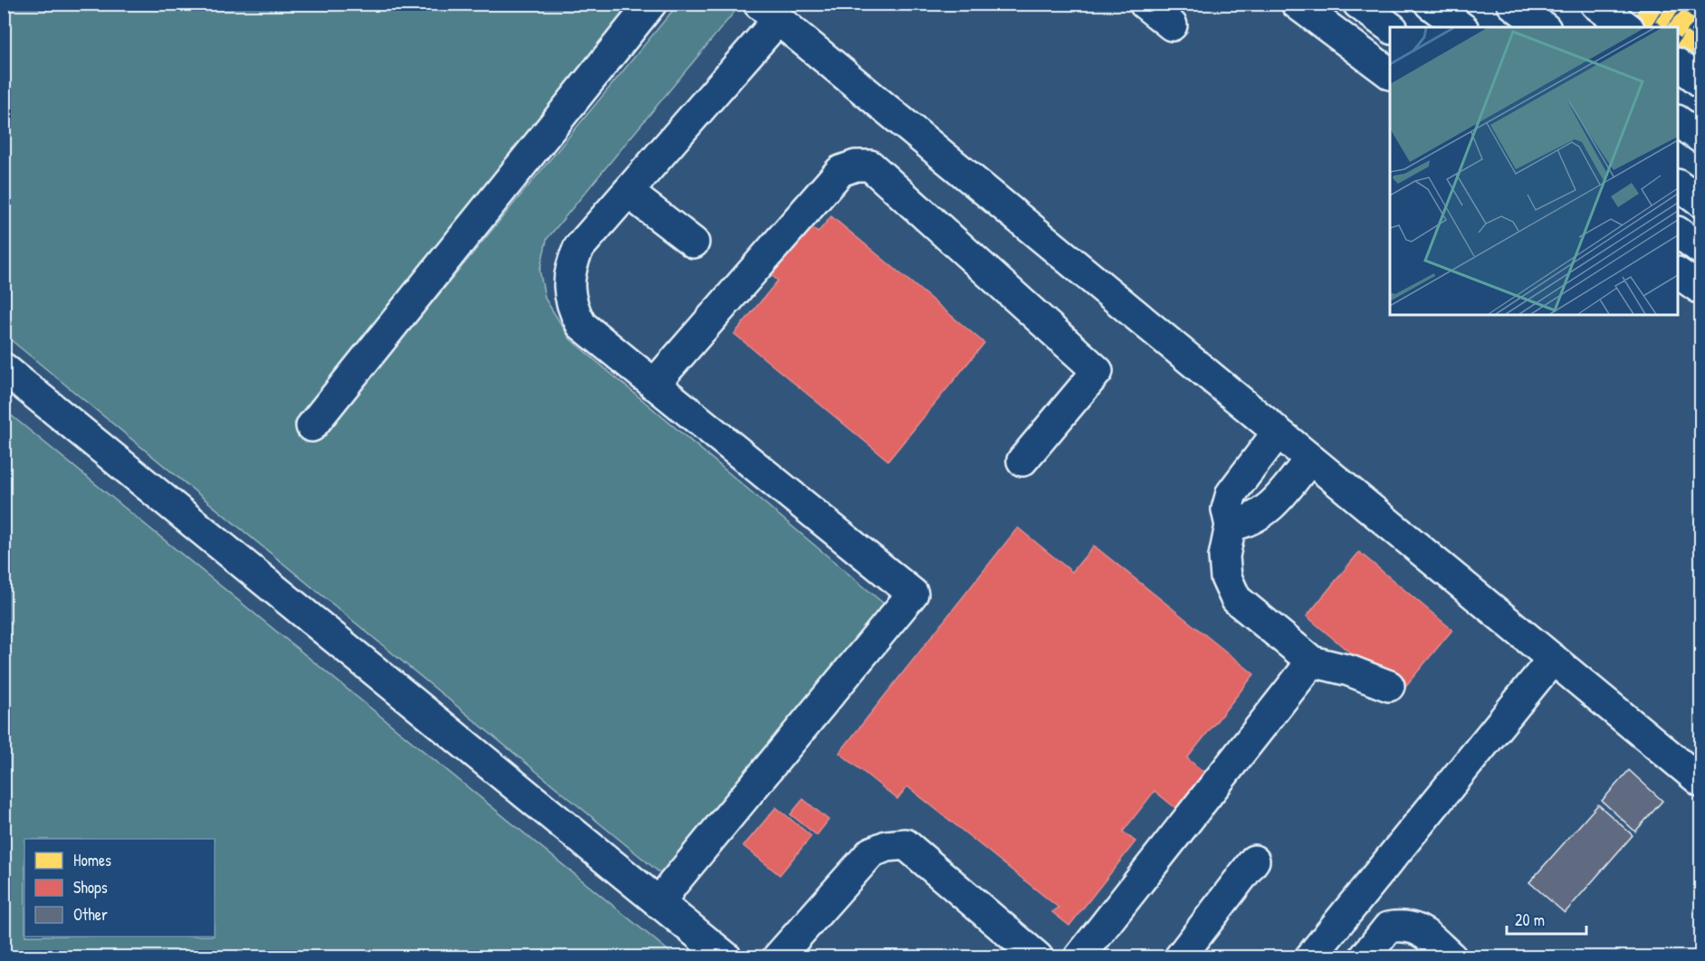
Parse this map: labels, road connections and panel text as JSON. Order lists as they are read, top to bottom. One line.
{"legend":["Homes","Shops","Other"],"scale_bar":"20 m"}
